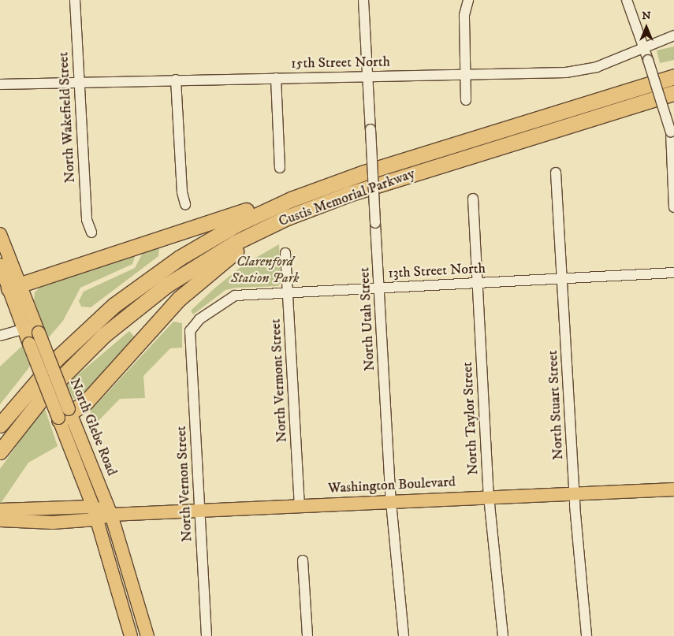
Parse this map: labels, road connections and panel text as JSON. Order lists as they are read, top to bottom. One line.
{"streets":{"highway":["Custis Memorial Parkway"],"main road":["North Glebe Road","Washington Boulevard"],"street":["15th Street North","North Wakefield Street","13th Street North","North Utah Street","North Vermont Street","North Stuart Street","North Taylor Street","North Vernon Street"]},"crossings":[["15th Street North","North Wakefield Street"],["15th Street North","North Utah Street"],["13th Street North","North Utah Street"],["13th Street North","North Vermont Street"],["13th Street North","North Stuart Street"],["13th Street North","North Taylor Street"],["13th Street North","North Vernon Street"],["North Utah Street","Washington Boulevard"],["North Vermont Street","Washington Boulevard"],["North Stuart Street","Washington Boulevard"],["North Taylor Street","Washington Boulevard"],["North Glebe Road","Washington Boulevard"],["North Vernon Street","Washington Boulevard"]],"parks":["Clarenford Station Park"],"north":"top"}
